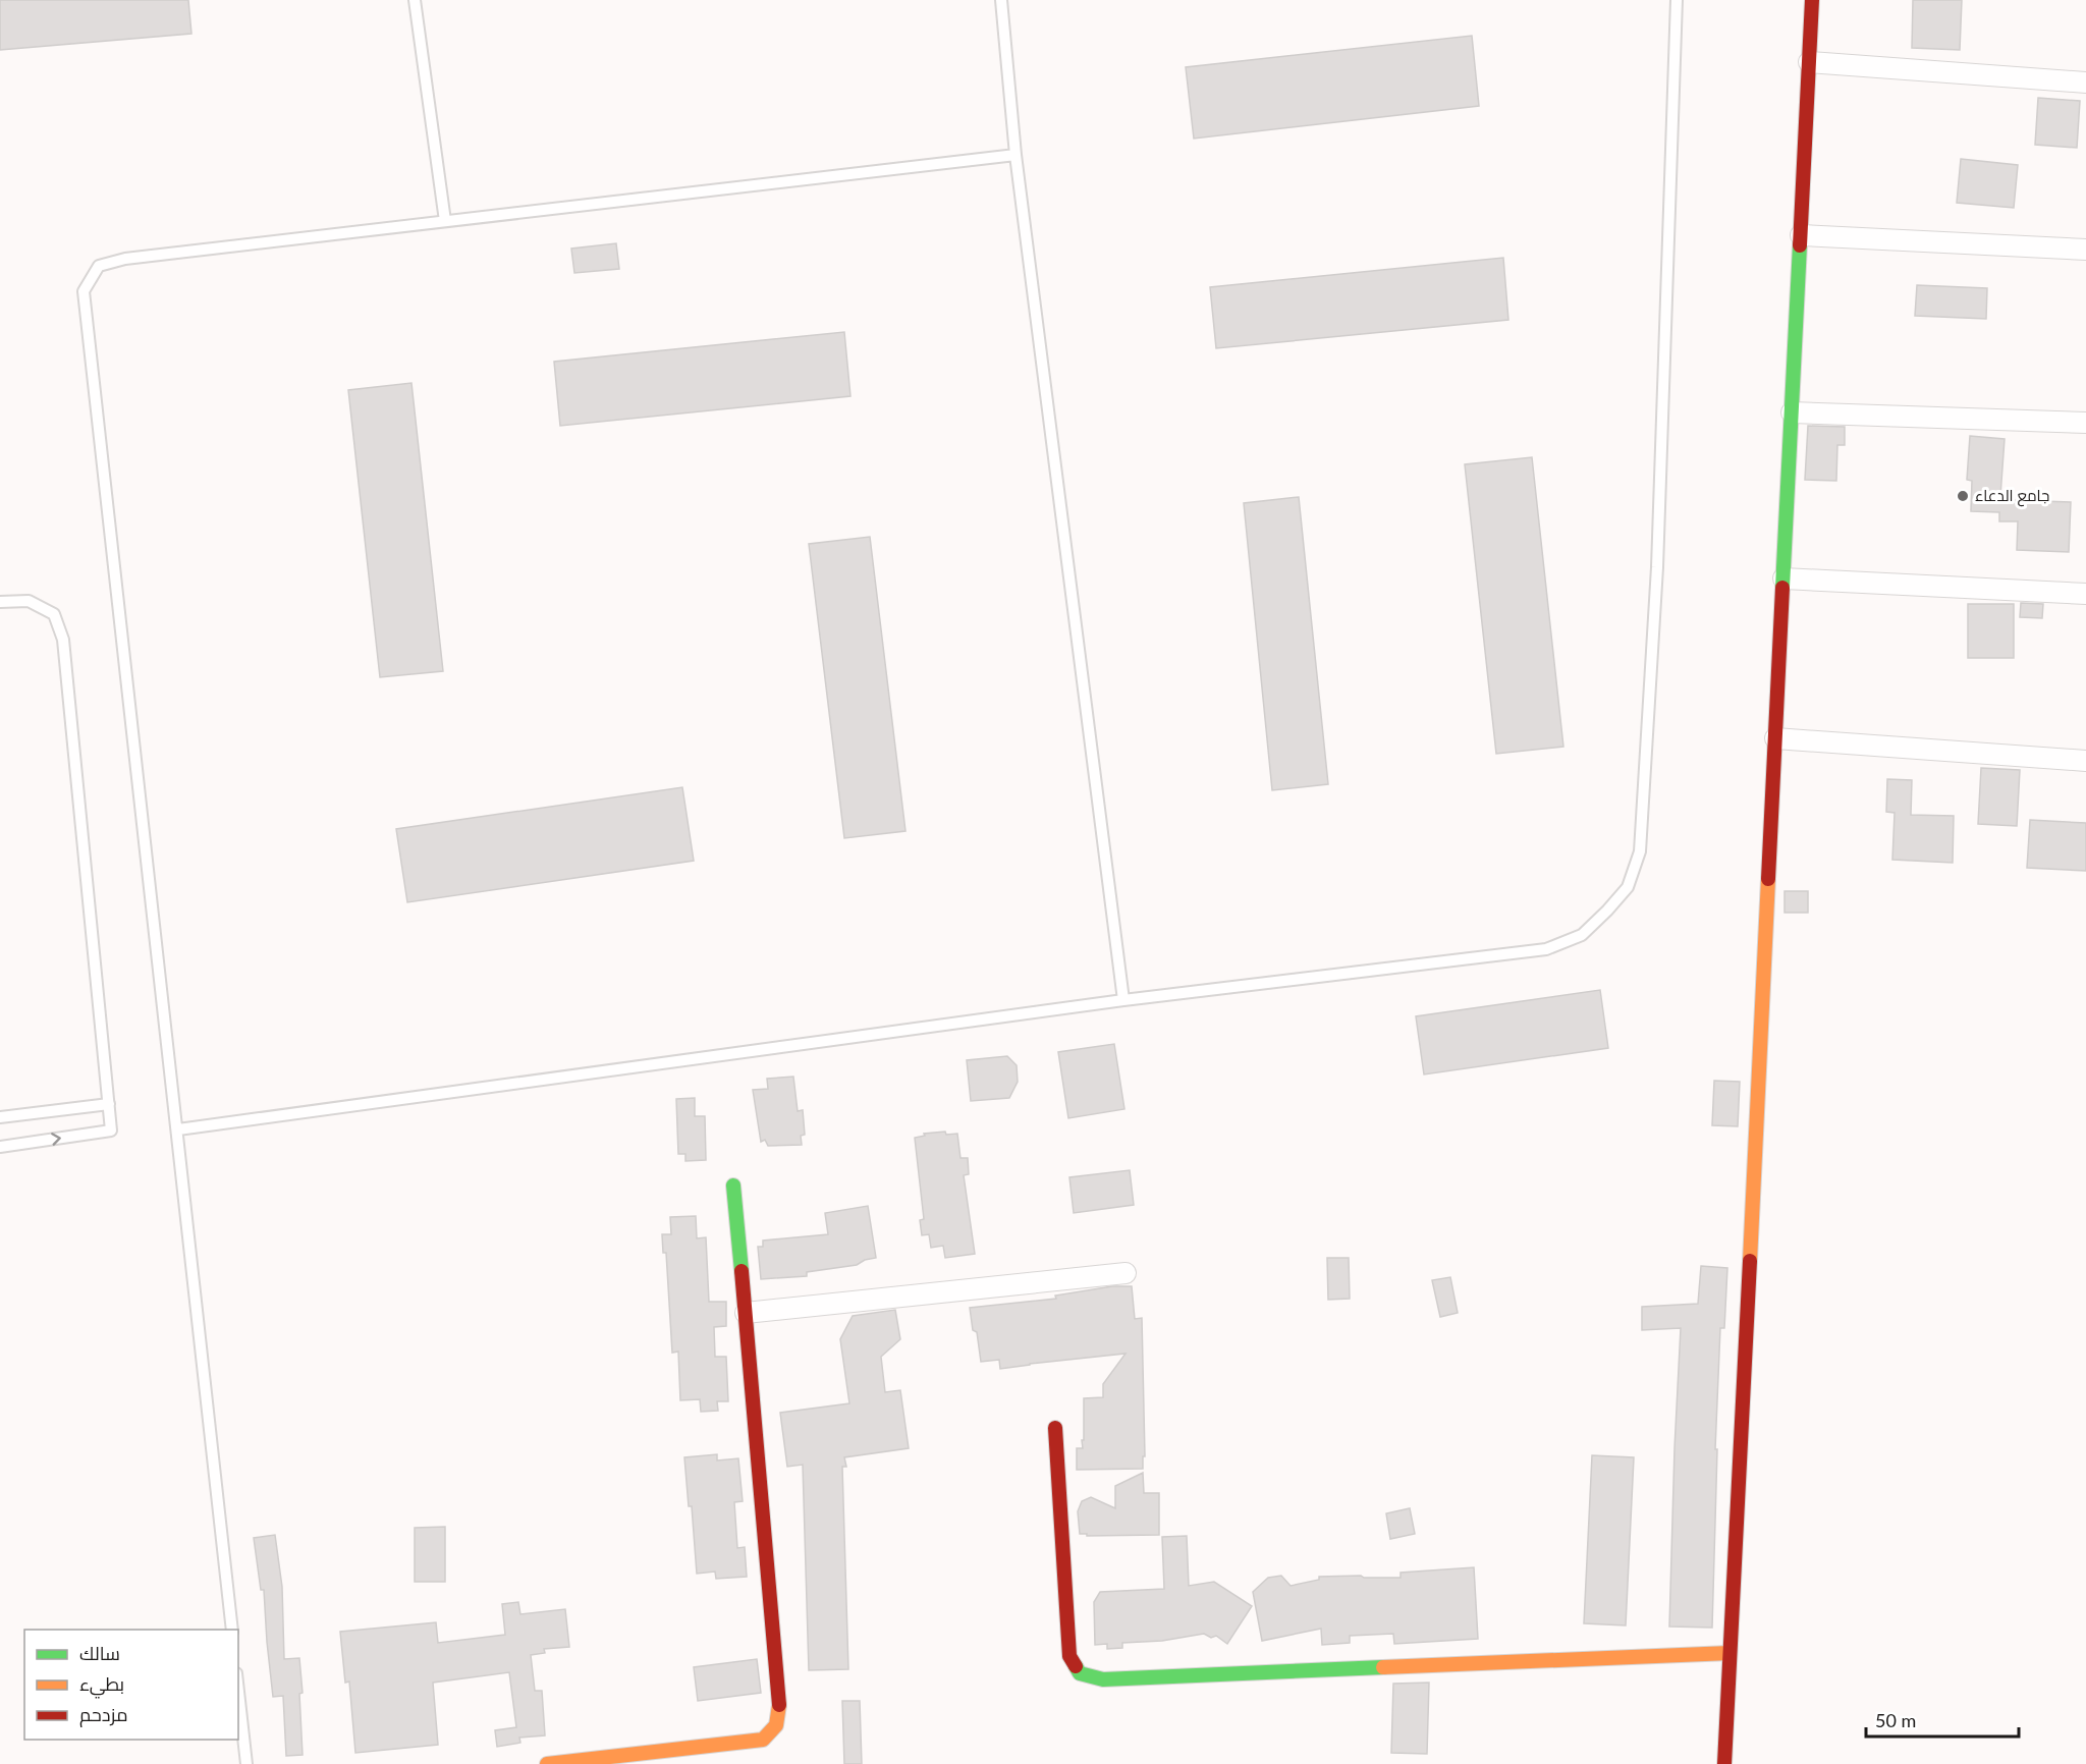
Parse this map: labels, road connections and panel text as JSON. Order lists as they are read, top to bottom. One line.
{"places":["جامع الدعاء"],"legend":["سالك","بطيء","مزدحم"],"scale_bar":"50 m"}
